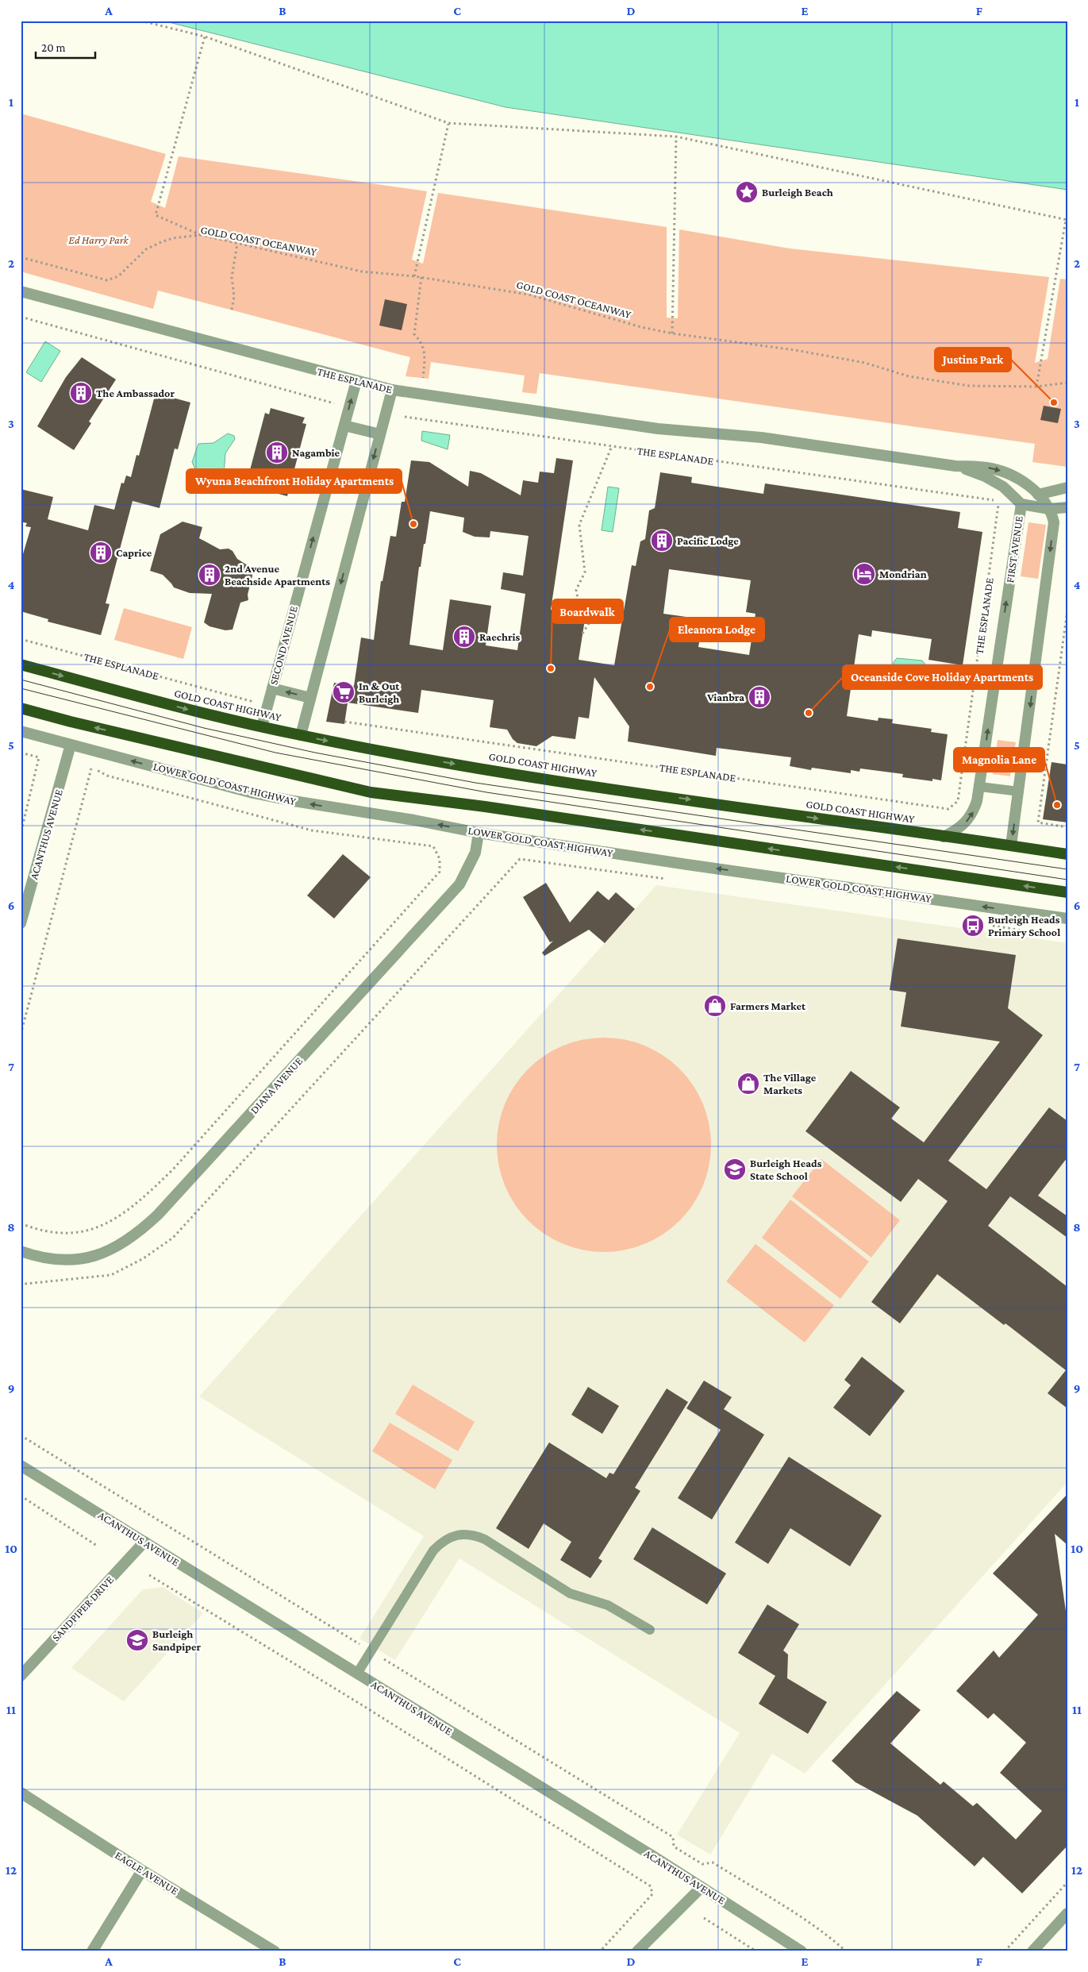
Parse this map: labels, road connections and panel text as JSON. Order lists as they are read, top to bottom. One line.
{"streets":{"highway":["GOLD COAST HIGHWAY"],"street":["THE ESPLANADE","FIRST AVENUE","SECOND AVENUE","LOWER GOLD COAST HIGHWAY","ACANTHUS AVENUE","DIANA AVENUE","SANDPIPER DRIVE","EAGLE AVENUE"],"path":["GOLD COAST OCEANWAY"]},"crossings":[["THE ESPLANADE","FIRST AVENUE"],["THE ESPLANADE","SECOND AVENUE"],["FIRST AVENUE","GOLD COAST HIGHWAY"],["SECOND AVENUE","GOLD COAST HIGHWAY"],["LOWER GOLD COAST HIGHWAY","ACANTHUS AVENUE"],["LOWER GOLD COAST HIGHWAY","DIANA AVENUE"],["ACANTHUS AVENUE","SANDPIPER DRIVE"]],"one_way":["LOWER GOLD COAST HIGHWAY"],"parks":["Ed Harry Park"],"places":{"place":["Burleigh Beach"],"building":["The Ambassador","Nagambie","Pacific Lodge","Caprice","2nd Avenue Beachside Apartments","Raechris","Vianbra"],"other":["Justins Park","Wyuna Beachfront Holiday Apartments","Boardwalk","Eleanora Lodge","Oceanside Cove Holiday Apartments","Magnolia Lane"],"hotel":["Mondrian"],"supermarket":["In & Out Burleigh"],"bus stop":["Burleigh Heads Primary School"],"shop":["Farmers Market","The Village Markets"],"school or university":["Burleigh Heads State School","Burleigh Sandpiper"]},"scale_bar":"20 m","grid":{"columns":["A","B","C","D","E","F"],"rows":["1","2","3","4","5","6","7","8","9","10","11","12"]}}
